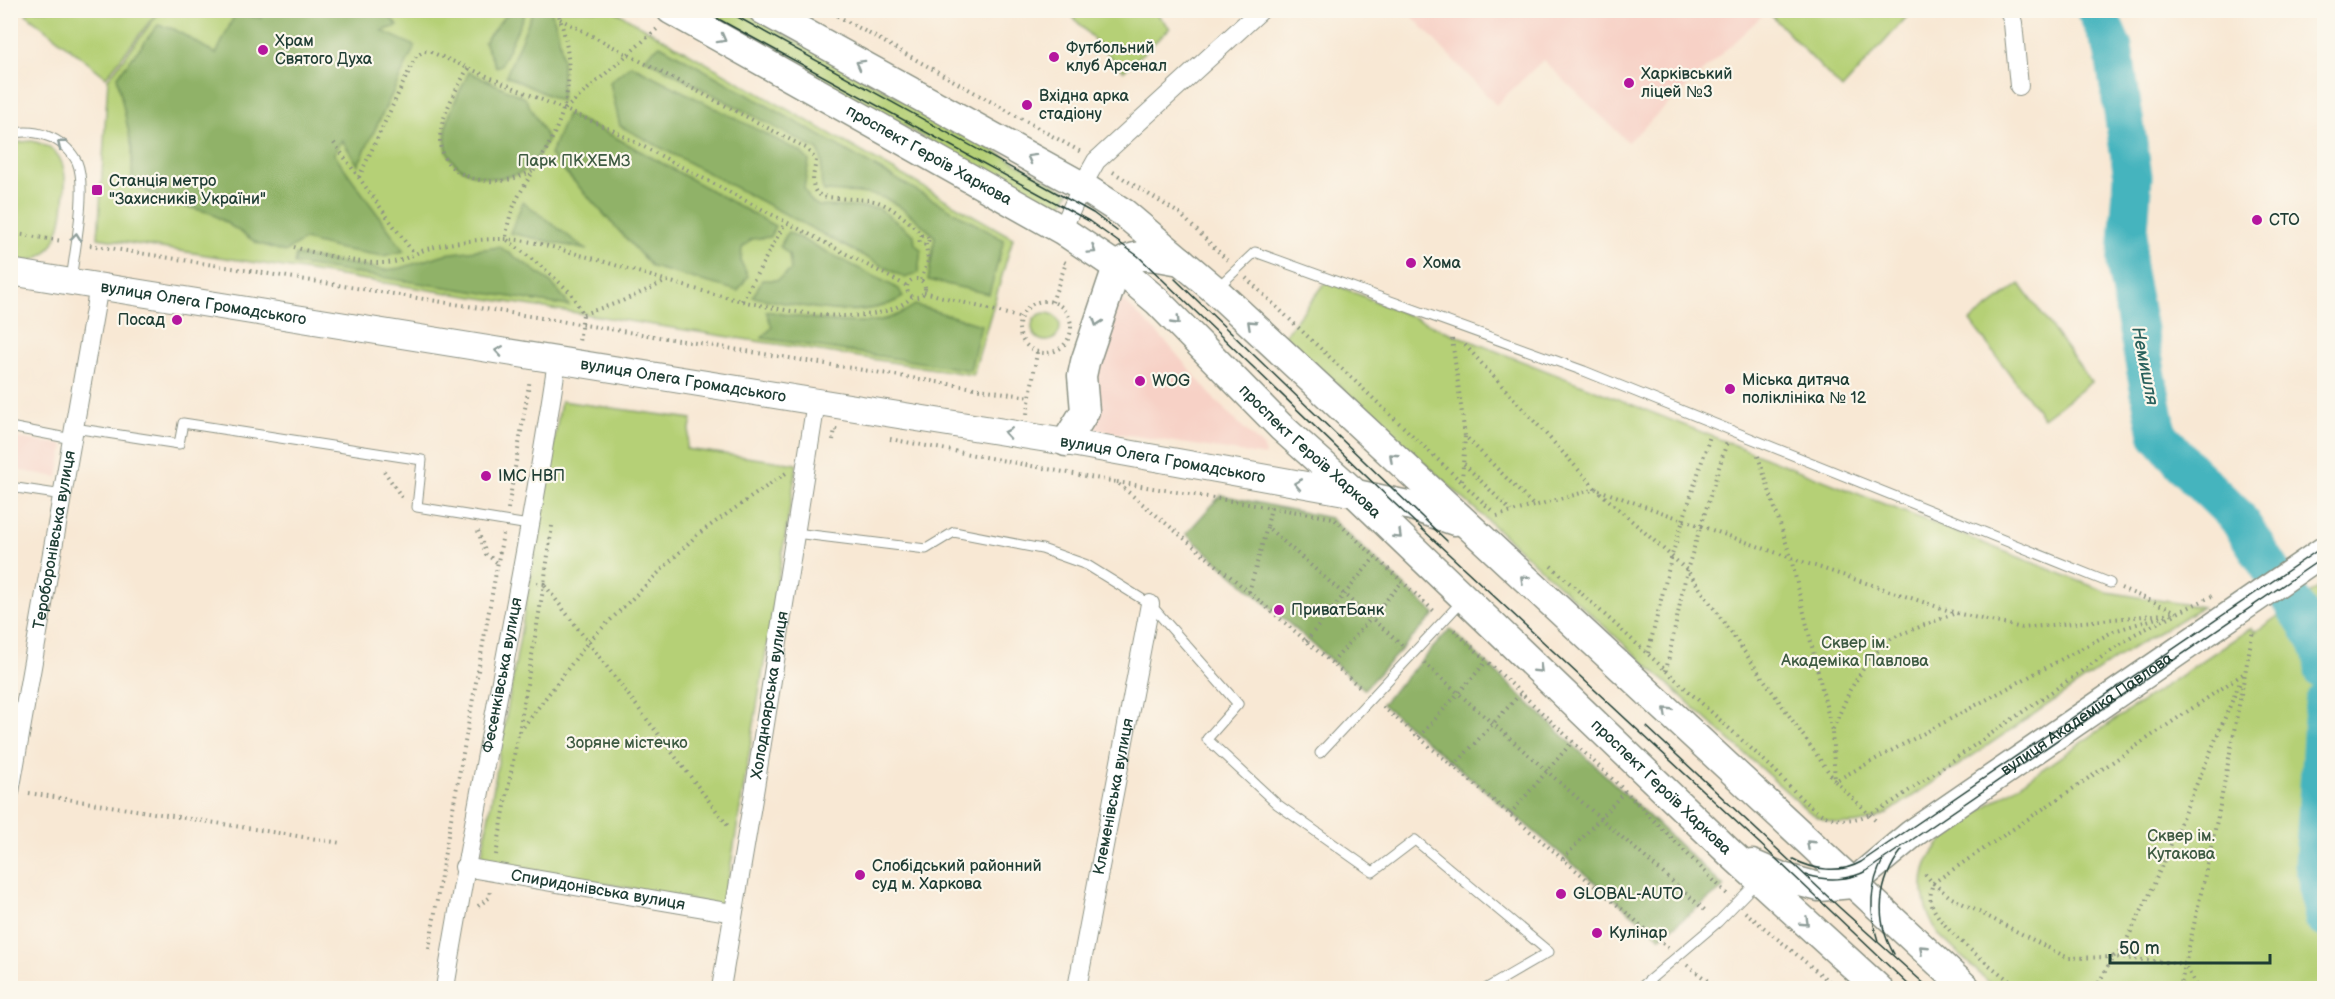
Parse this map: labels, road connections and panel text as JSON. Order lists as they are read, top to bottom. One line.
{"streets":{"main road":["проспект Героїв Харкова","вулиця Олега Громадського","вулиця Академіка Павлова"],"street":["Тероборонівська вулиця","Фесенківська вулиця","Холодноярська вулиця","Клеменівська вулиця","Спиридонівська вулиця"]},"crossings":[["проспект Героїв Харкова","вулиця Олега Громадського"],["вулиця Олега Громадського","Тероборонівська вулиця"],["вулиця Олега Громадського","Фесенківська вулиця"],["вулиця Олега Громадського","Холодноярська вулиця"],["Фесенківська вулиця","Спиридонівська вулиця"],["Холодноярська вулиця","Спиридонівська вулиця"]],"one_way":["вулиця Олега Громадського"],"water":["Немишля"],"parks":["Парк ПК ХЕМЗ","Сквер ім. Академіка Павлова","Зоряне містечко","Сквер ім. Кутакова"],"places":{"other":["Храм Святого Духа","Футбольний клуб Арсенал","Харківський ліцей №3","Вхідна арка стадіону","СТО","Хома","Посад","WOG","Міська дитяча поліклініка № 12","ІМС НВП","ПриватБанк","Слобідський районний суд м. Харкова","GLOBAL-AUTO","Кулінар"],"transit":["Станція метро \"Захисникiв України\""]},"scale_bar":"50 m"}
